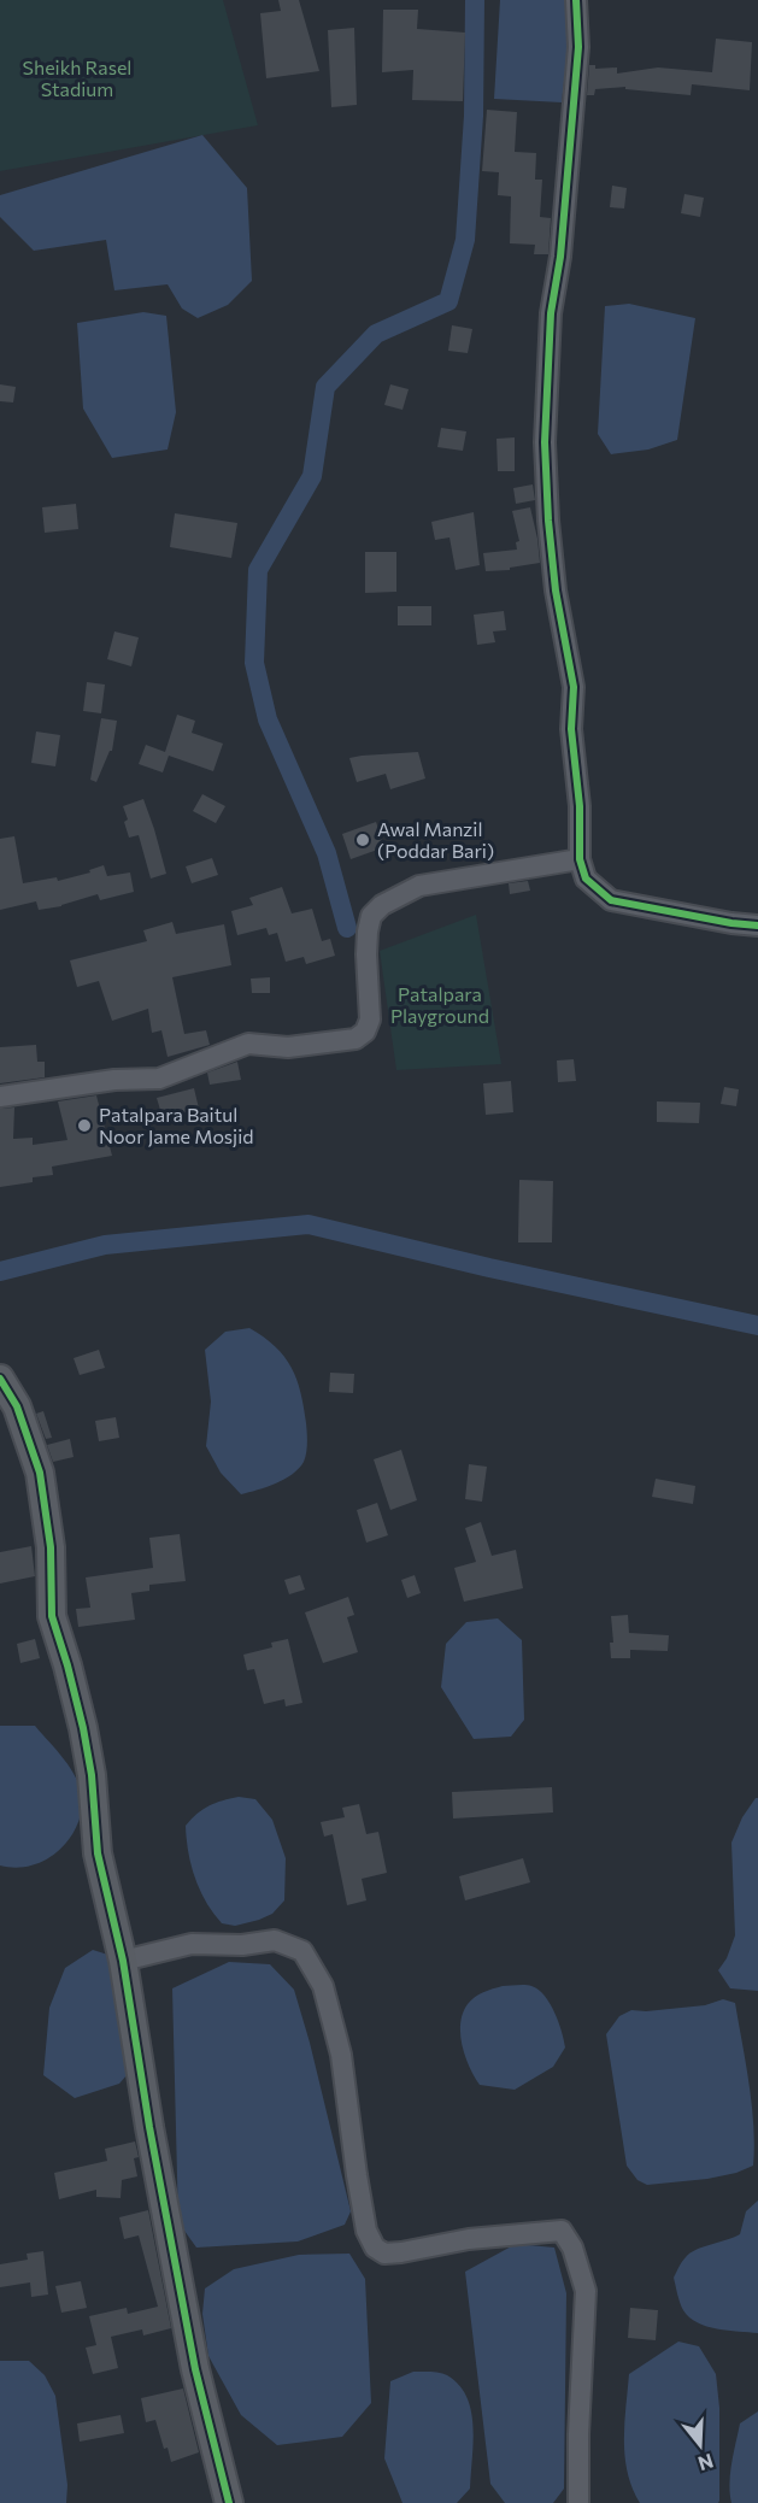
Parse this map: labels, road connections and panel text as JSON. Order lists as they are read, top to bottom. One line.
{"parks":["Sheikh Rasel Stadium","Patalpara Playground"],"places":["Awal Manzil (Poddar Bari)","Patalpara Baitul Noor Jame Mosjid"],"north":"bottom"}
